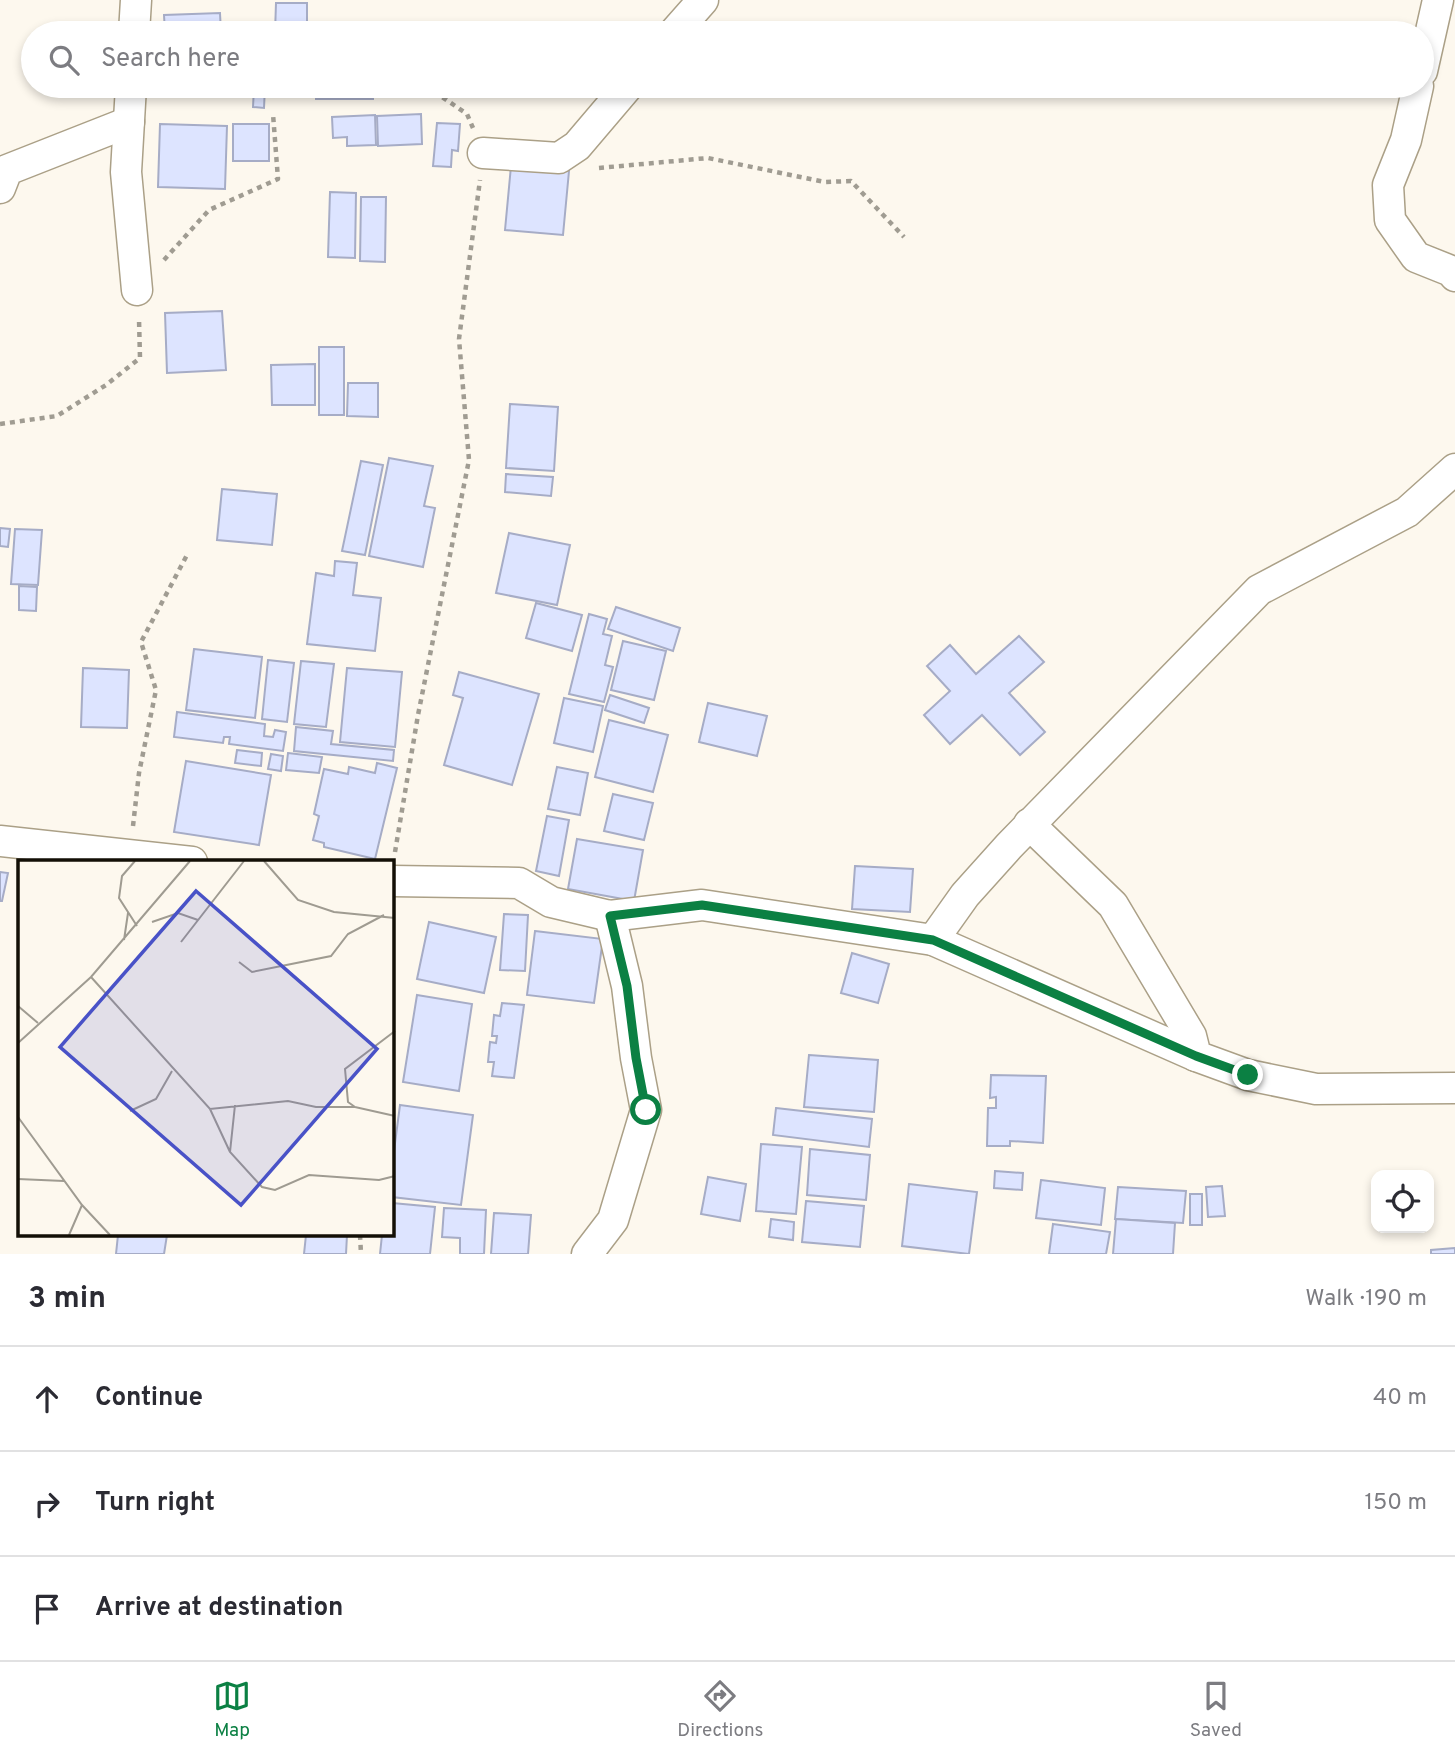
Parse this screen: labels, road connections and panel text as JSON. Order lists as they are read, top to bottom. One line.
{"page":{"search":"Search here","heading":["3 min","Walk · 190 m"],"list":[["Continue","40 m"],["Turn right","150 m"],"Arrive at destination"],"nav":["Map","Directions","Saved"]}}
